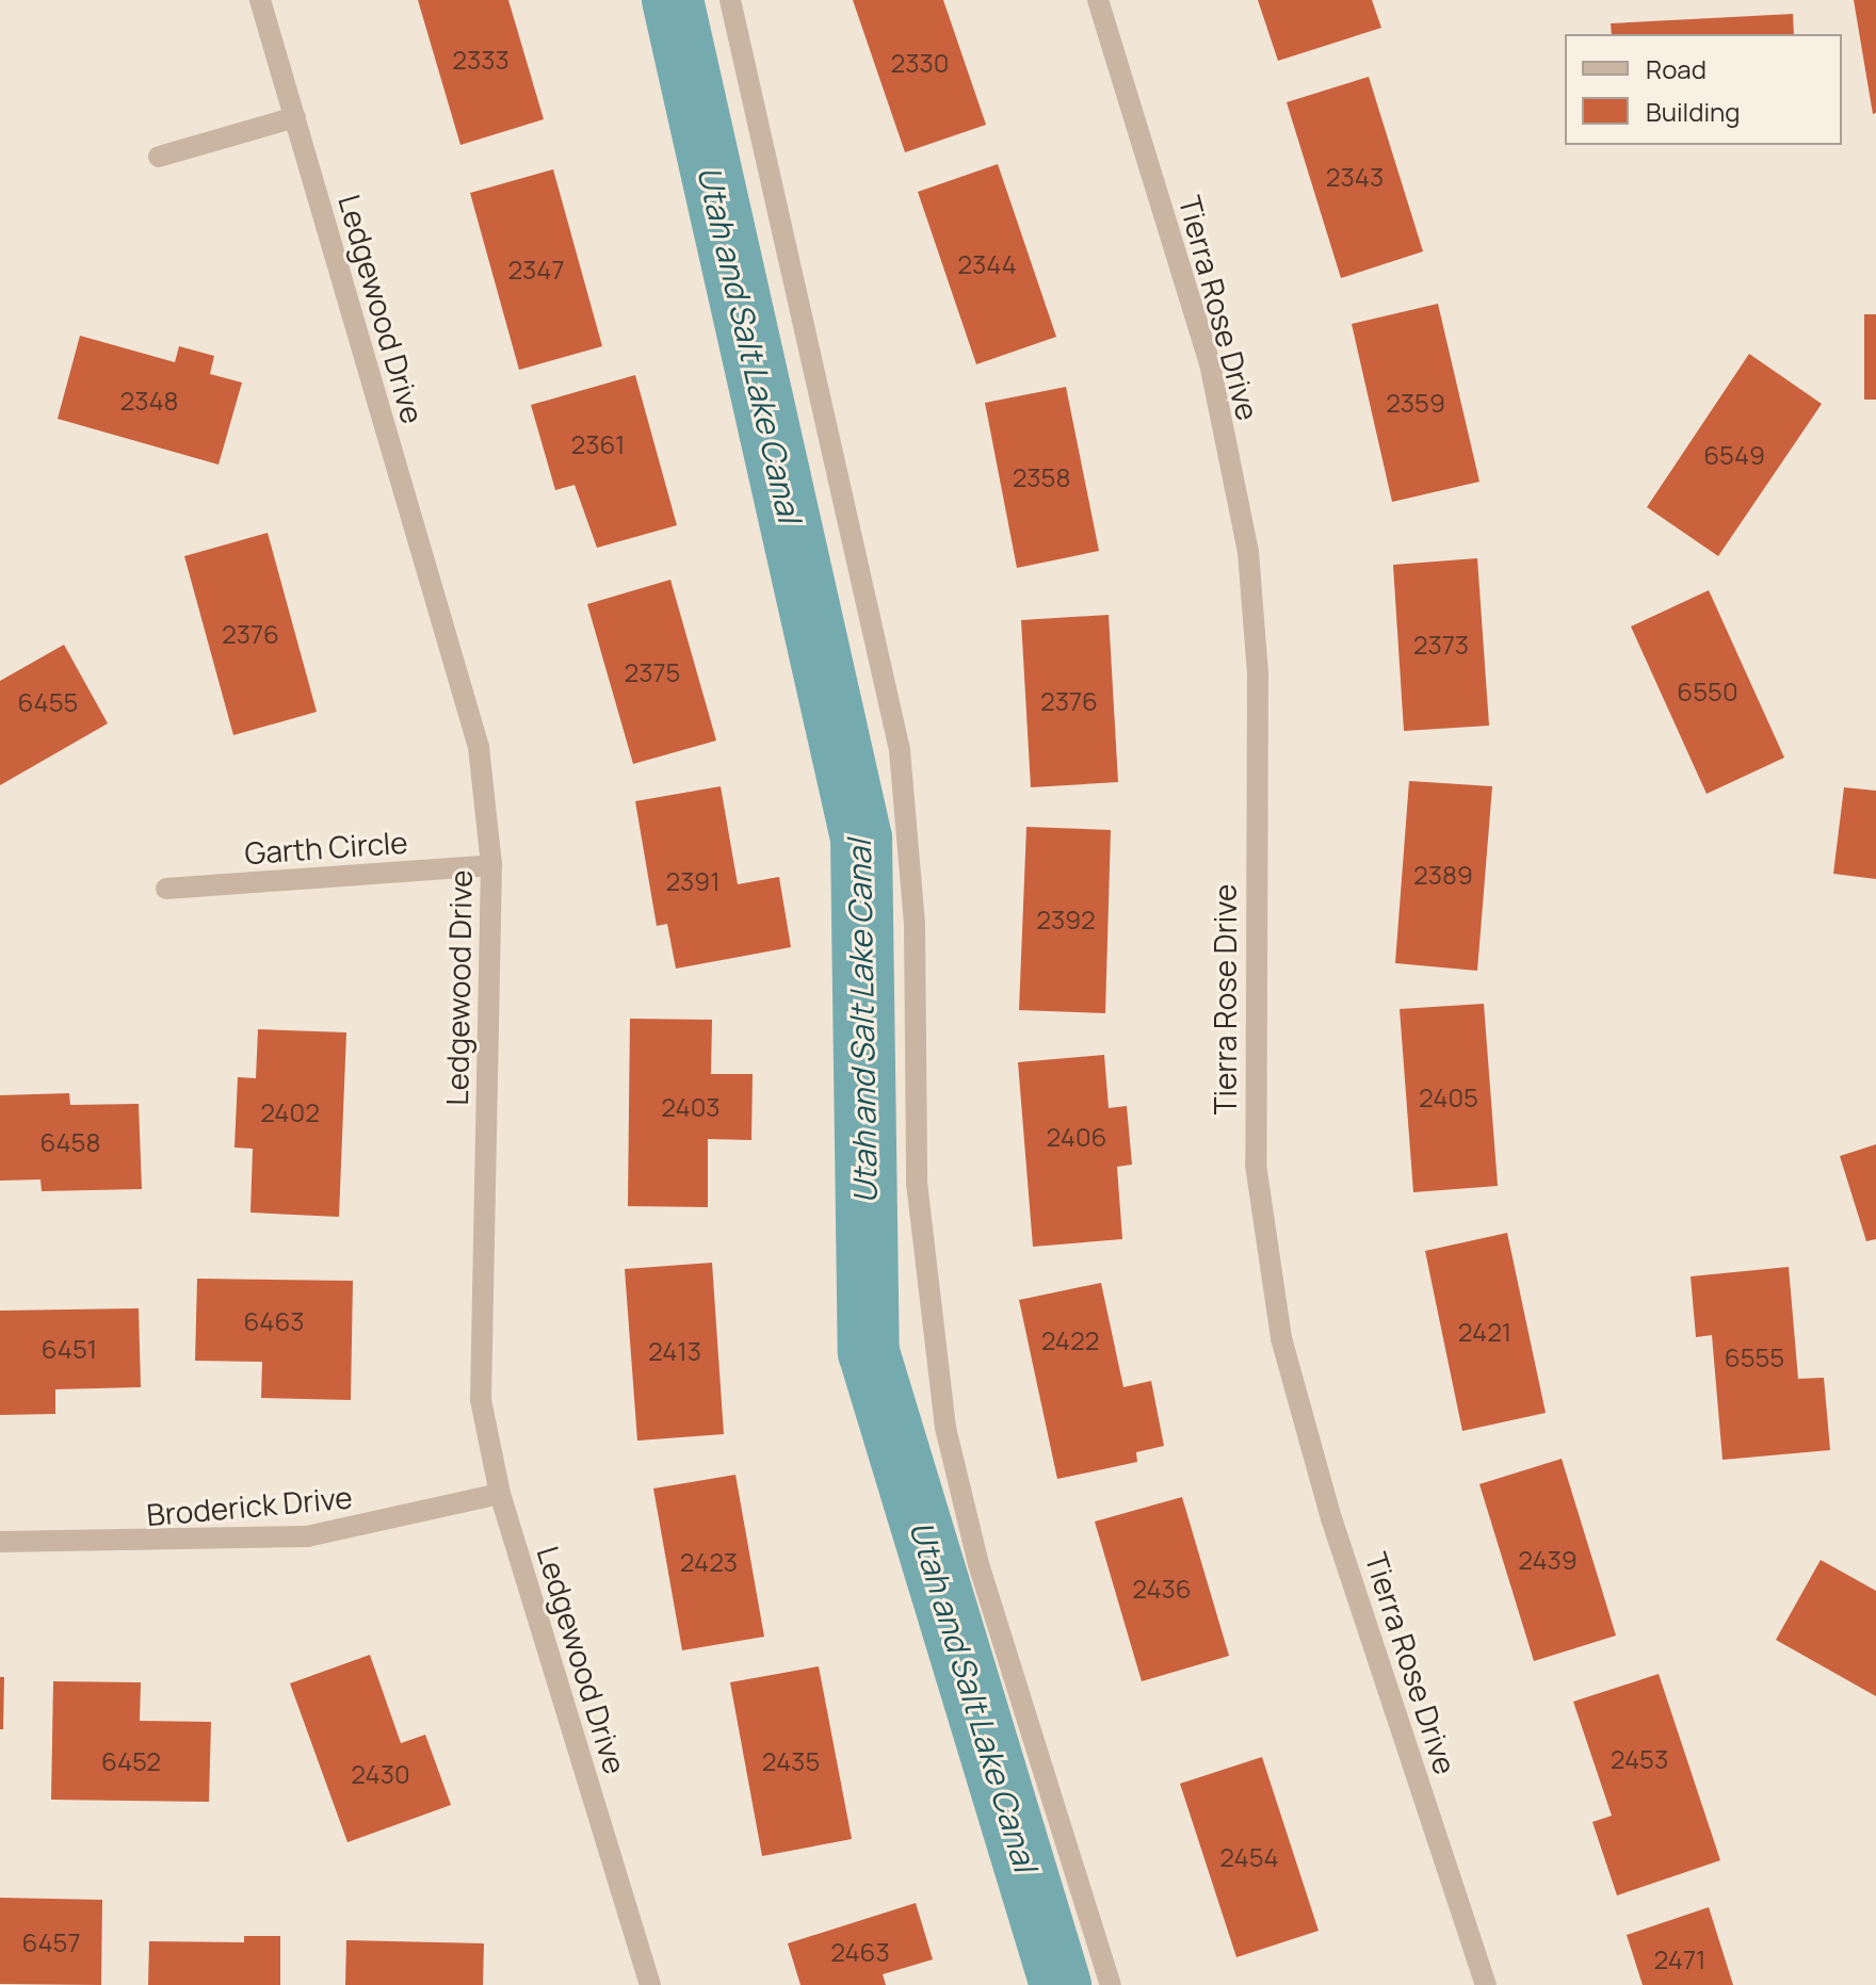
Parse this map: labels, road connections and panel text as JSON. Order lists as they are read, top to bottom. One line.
{"streets":{"street":["Tierra Rose Drive","Ledgewood Drive","Garth Circle","Broderick Drive"]},"crossings":[["Ledgewood Drive","Garth Circle"],["Ledgewood Drive","Broderick Drive"]],"water":["Utah and Salt Lake Canal"],"house_numbers":["2333","2330","2343","2344","2347","2348","2359","2361","6549","2358","2376","2373","2375","6550","2376","6455","2389","2391","2392","2405","2403","2402","2406","6458","6463","2421","2422","6451","2413","6555","2439","2423","2436","2453","6452","2435","2430","2454","6457","2463","2471"],"legend":["Road","Building"]}
